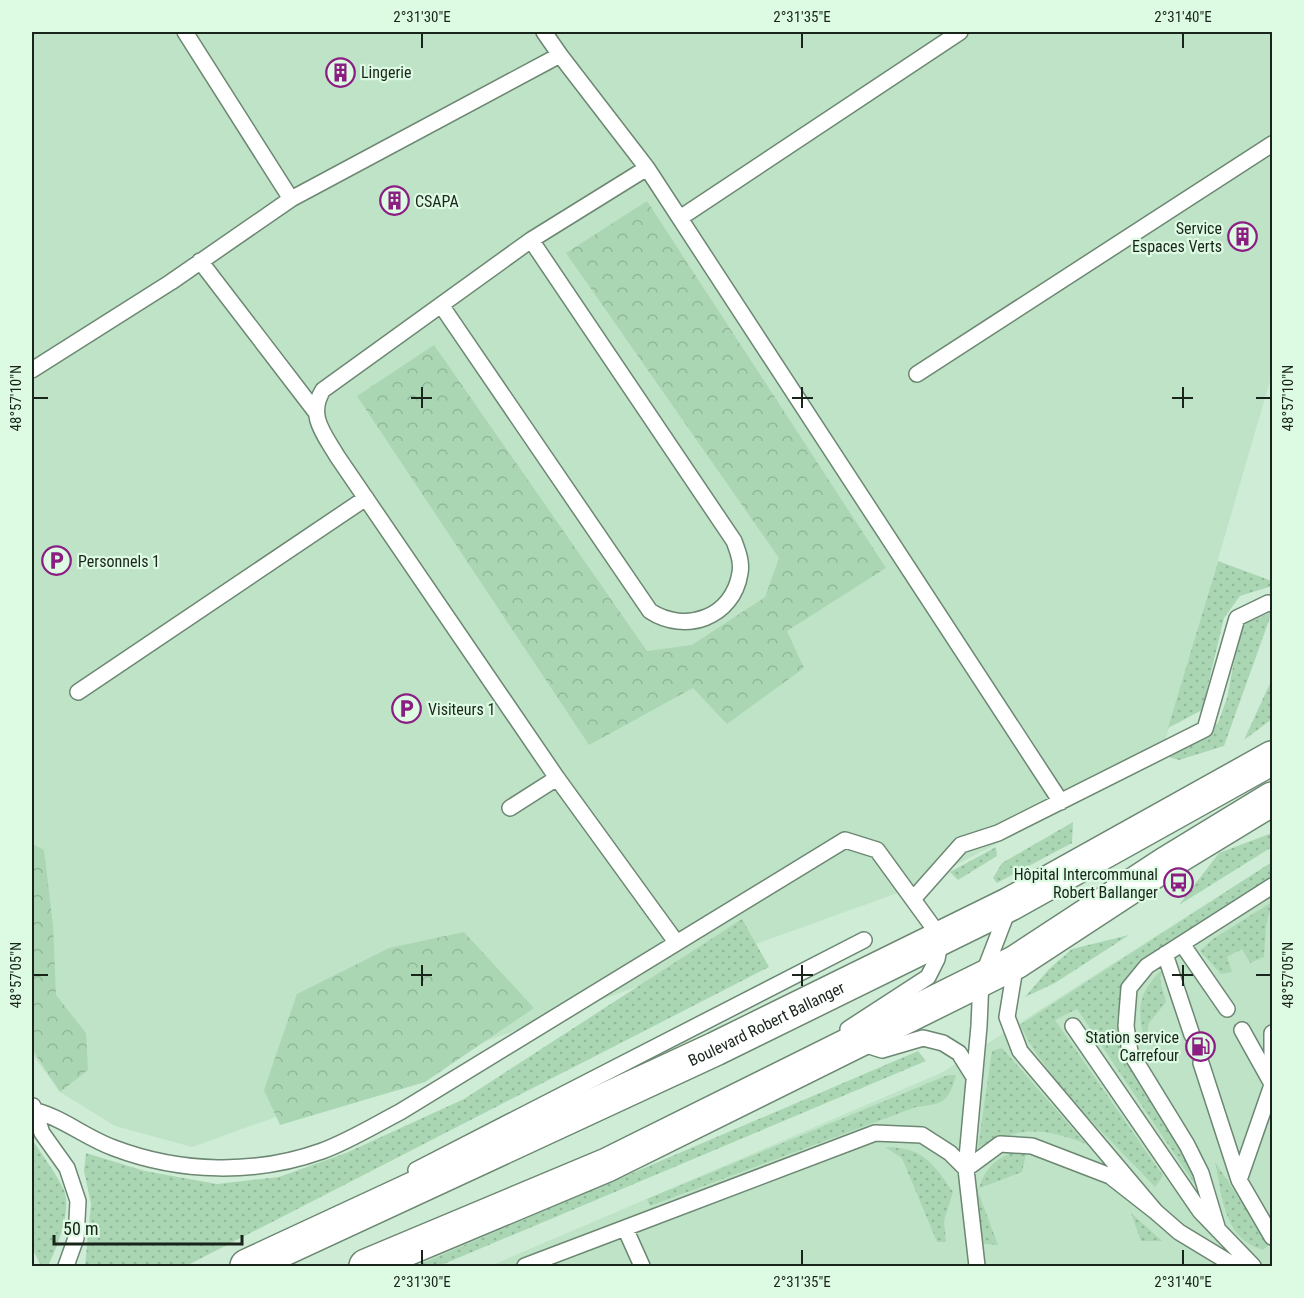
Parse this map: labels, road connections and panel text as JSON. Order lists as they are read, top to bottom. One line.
{"streets":{"main road":["Boulevard Robert Ballanger"]},"places":{"building":["Lingerie","CSAPA","Service Espaces Verts"],"parking":["Personnels 1","Visiteurs 1"],"bus stop":["Hôpital Intercommunal Robert Ballanger"],"fuel station":["Station service Carrefour"]},"scale_bar":"50 m","coordinates":["2°31'30\"E","2°31'35\"E","2°31'40\"E","48°57'10\"N","48°57'05\"N"]}
